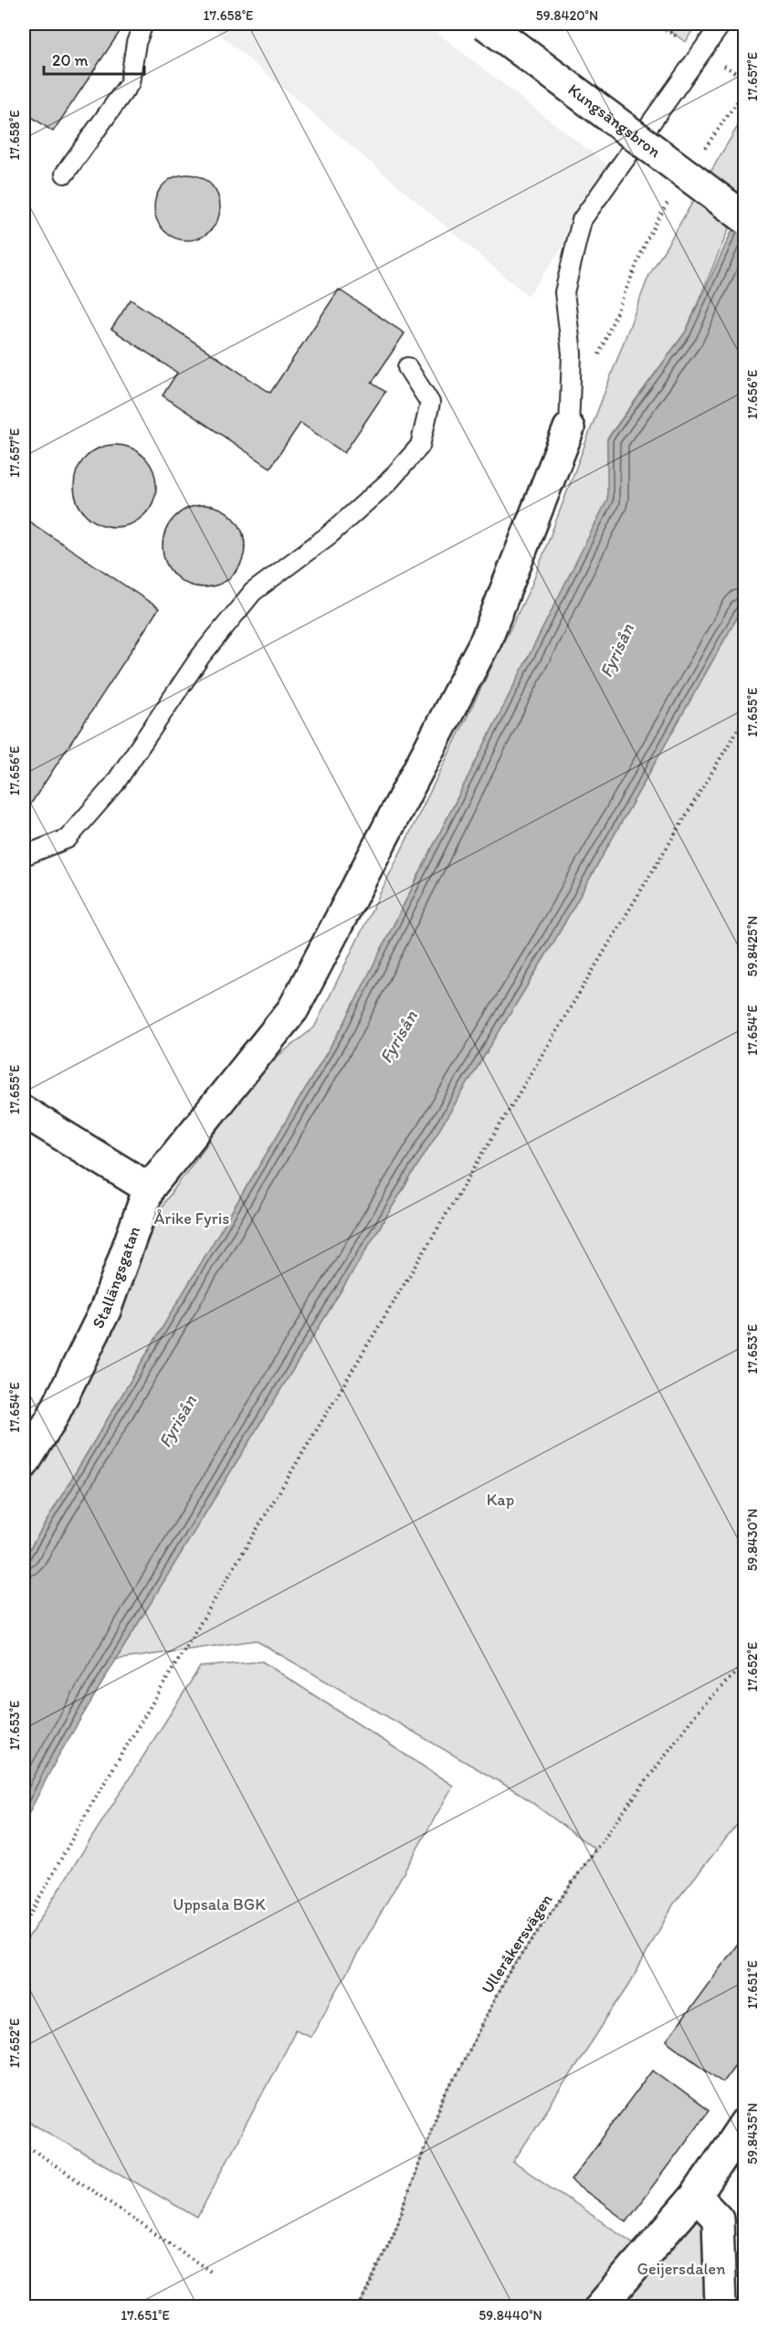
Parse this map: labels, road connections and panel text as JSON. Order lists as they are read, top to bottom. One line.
{"streets":{"street":["Kungsängsbron","Stallängsgatan"],"path":["Ulleråkersvägen"]},"water":["Fyrisån"],"parks":["Årike Fyris","Kap","Uppsala BGK","Geijersdalen"],"scale_bar":"20 m","coordinates":["17.658°E","59.8420°N","17.657°E","17.656°E","17.655°E","59.8425°N","17.654°E","17.653°E","59.8430°N","17.652°E","17.651°E","59.8435°N","59.8440°N"]}
